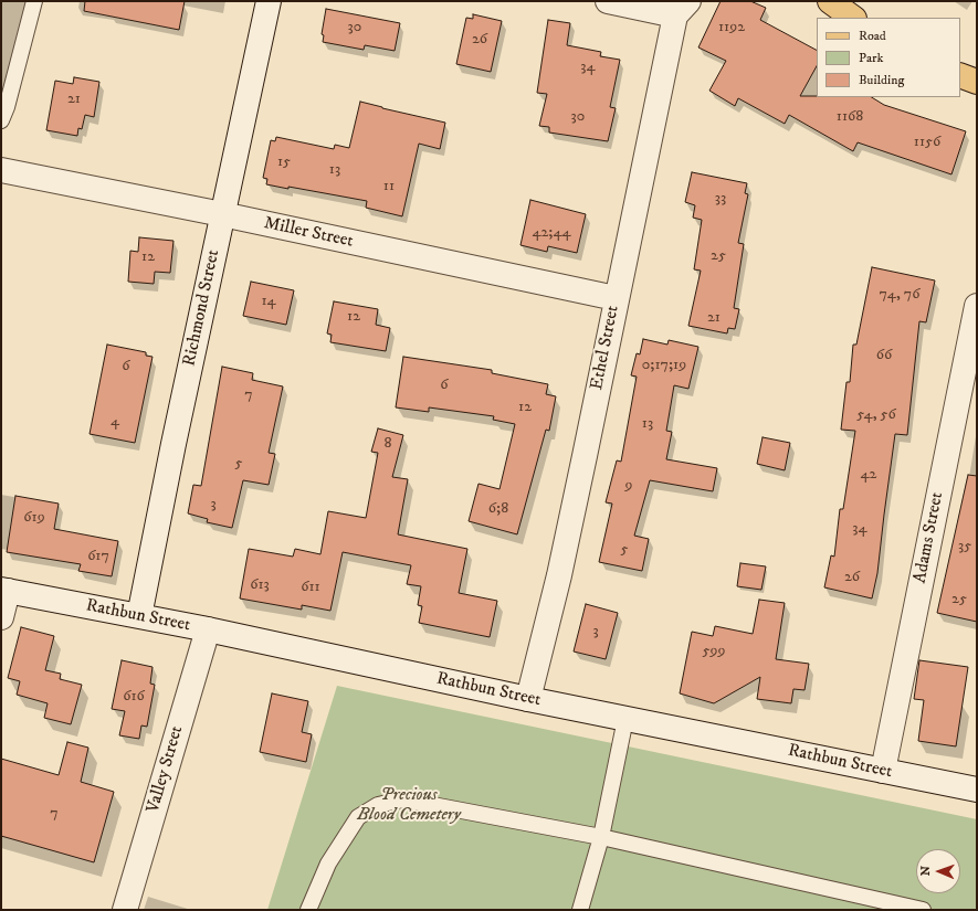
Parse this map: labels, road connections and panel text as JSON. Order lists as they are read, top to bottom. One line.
{"streets":{"street":["Miller Street","Richmond Street","Ethel Street","Adams Street","Rathbun Street","Valley Street"]},"crossings":[["Miller Street","Richmond Street"],["Miller Street","Ethel Street"],["Richmond Street","Rathbun Street"],["Ethel Street","Rathbun Street"],["Adams Street","Rathbun Street"],["Rathbun Street","Valley Street"]],"parks":["Precious Blood Cemetery"],"house_numbers":["30","1192","26","34","21","30","1168","1156","15","13","11","33","42;44","25","12","74, 76","14","12","21","66","0;17;19","6","6","7","12","54, 56","4","13","8","5","42","9","3","6;8","619","34","35","5","617","26","613","611","25","3","599","616","7"],"legend":["Road","Park","Building"],"north":"left"}
